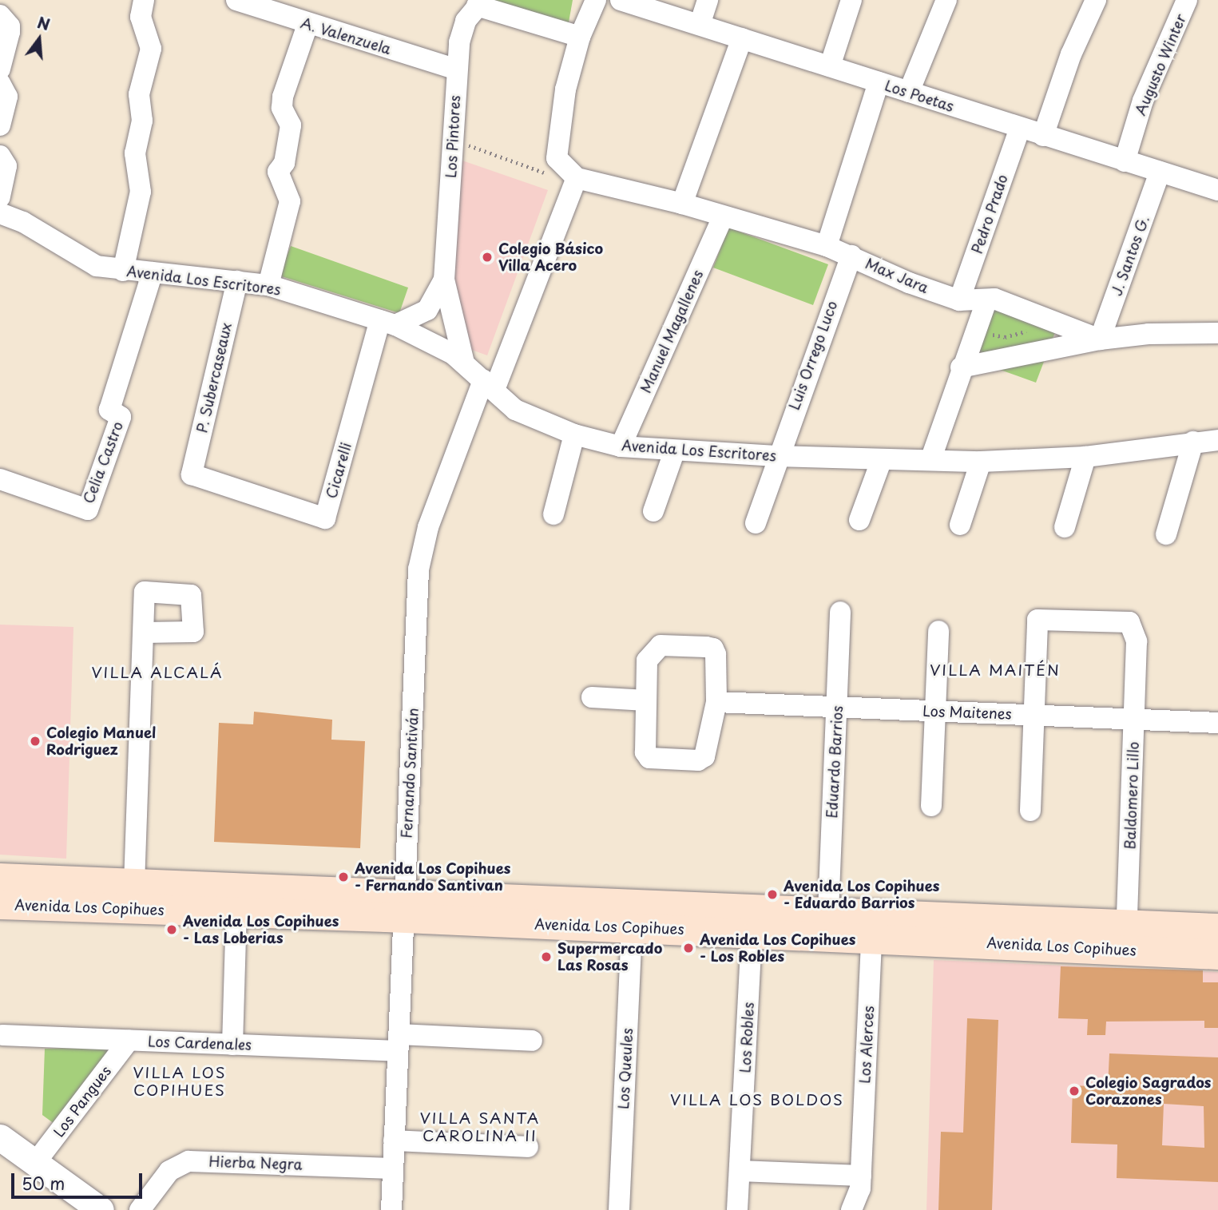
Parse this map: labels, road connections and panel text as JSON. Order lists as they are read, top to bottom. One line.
{"streets":{"main road":["Avenida Los Copihues"],"street":["A. Valenzuela","Augusto Winter","Los Poetas","Los Pintores","Pedro Prado","J. Santos G.","Max Jara","Avenida Los Escritores","Manuel Magallenes","Luis Orrego Luco","P. Subercaseaux","Celia Castro","Cicarelli","Los Maitenes","Eduardo Barrios","Fernando Santiván","Baldomero Lillo","Los Robles","Los Cardenales","Los Alerces","Los Queules","Los Pangues","Hierba Negra"]},"crossings":[["A. Valenzuela","Los Pintores"],["Augusto Winter","Los Poetas"],["Los Poetas","Pedro Prado"],["Los Poetas","J. Santos G."],["Los Pintores","Avenida Los Escritores"],["Los Pintores","Cicarelli"],["Pedro Prado","Max Jara"],["J. Santos G.","Max Jara"],["Max Jara","Manuel Magallenes"],["Max Jara","Luis Orrego Luco"],["Max Jara","Fernando Santiván"],["Avenida Los Escritores","Manuel Magallenes"],["Avenida Los Escritores","Luis Orrego Luco"],["Avenida Los Escritores","P. Subercaseaux"],["Avenida Los Escritores","Celia Castro"],["Avenida Los Escritores","Cicarelli"],["Avenida Los Escritores","Fernando Santiván"],["P. Subercaseaux","Cicarelli"],["Los Maitenes","Eduardo Barrios"],["Los Maitenes","Baldomero Lillo"],["Eduardo Barrios","Avenida Los Copihues"],["Fernando Santiván","Avenida Los Copihues"],["Fernando Santiván","Los Cardenales"],["Fernando Santiván","Hierba Negra"],["Baldomero Lillo","Avenida Los Copihues"],["Avenida Los Copihues","Los Robles"],["Avenida Los Copihues","Los Alerces"],["Avenida Los Copihues","Los Queules"],["Los Cardenales","Los Pangues"]],"districts":["VILLA MAITÉN","VILLA ALCALÁ","VILLA LOS COPIHUES","VILLA LOS BOLDOS","VILLA SANTA CAROLINA II"],"places":["Colegio Básico Villa Acero","Colegio Manuel Rodriguez","Avenida Los Copihues - Fernando Santivan","Avenida Los Copihues - Eduardo Barrios","Avenida Los Copihues - Las Loberias","Avenida Los Copihues - Los Robles","Supermercado Las Rosas","Colegio Sagrados Corazones"],"scale_bar":"50 m","north":"top"}
